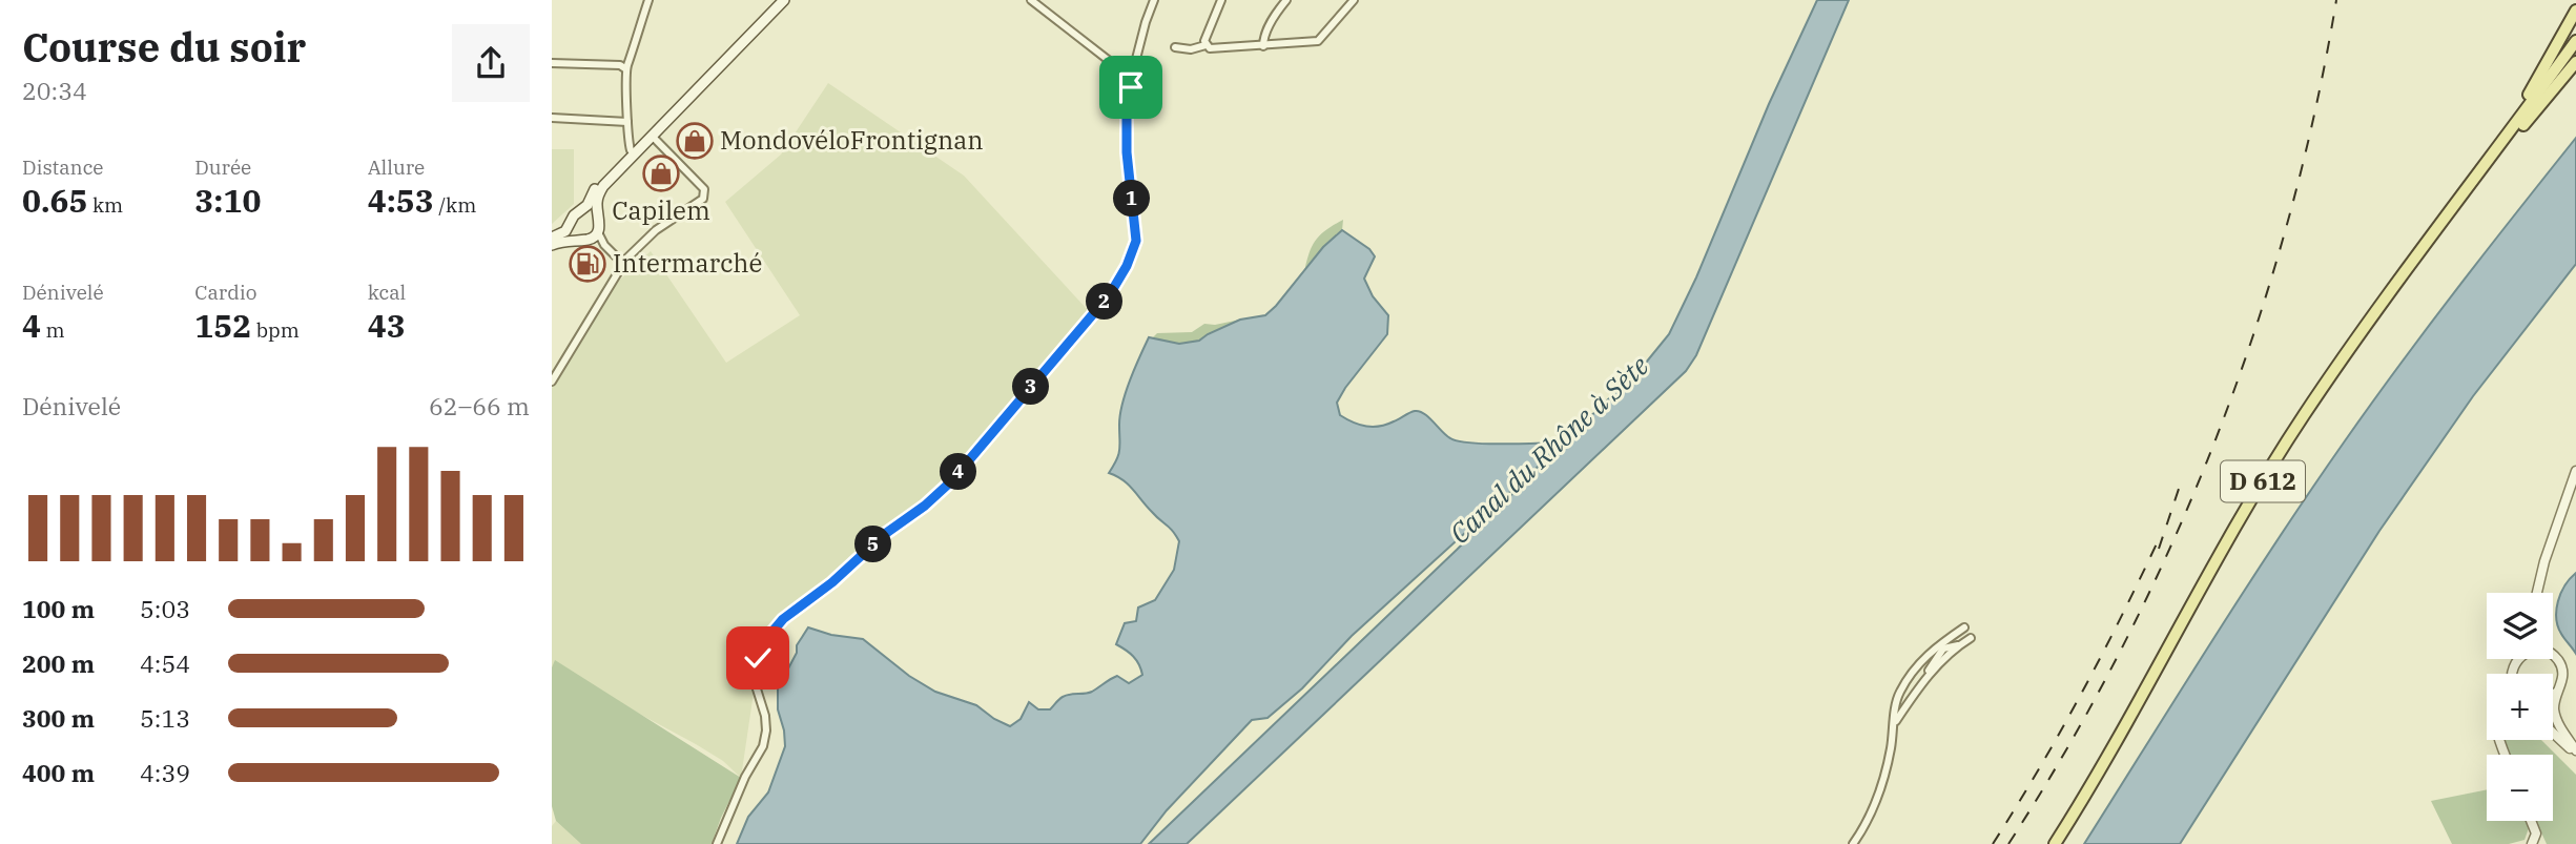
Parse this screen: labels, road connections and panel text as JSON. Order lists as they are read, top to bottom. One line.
{"streets":{"main road":["D 612"]},"water":["Canal du Rhône à Sète"],"places":{"shop":["MondovéloFrontignan","Capilem"],"fuel station":["Intermarché"]},"page":{"heading":["Course du soir","20:34"],"stats":[["Distance","0.65 km"],["Durée","3:10"],["Allure","4:53 /km"],["Dénivelé","4 m"],["Cardio","152 bpm"],["kcal","43"]],"pins":["1","2","3","4","5"],"chart":["Dénivelé","62–66 m"],"list":[{"name":"100 m","note":"5:03"},{"name":"200 m","note":"4:54"},{"name":"300 m","note":"5:13"},{"name":"400 m","note":"4:39"}],"map_buttons":["+","−"]}}
